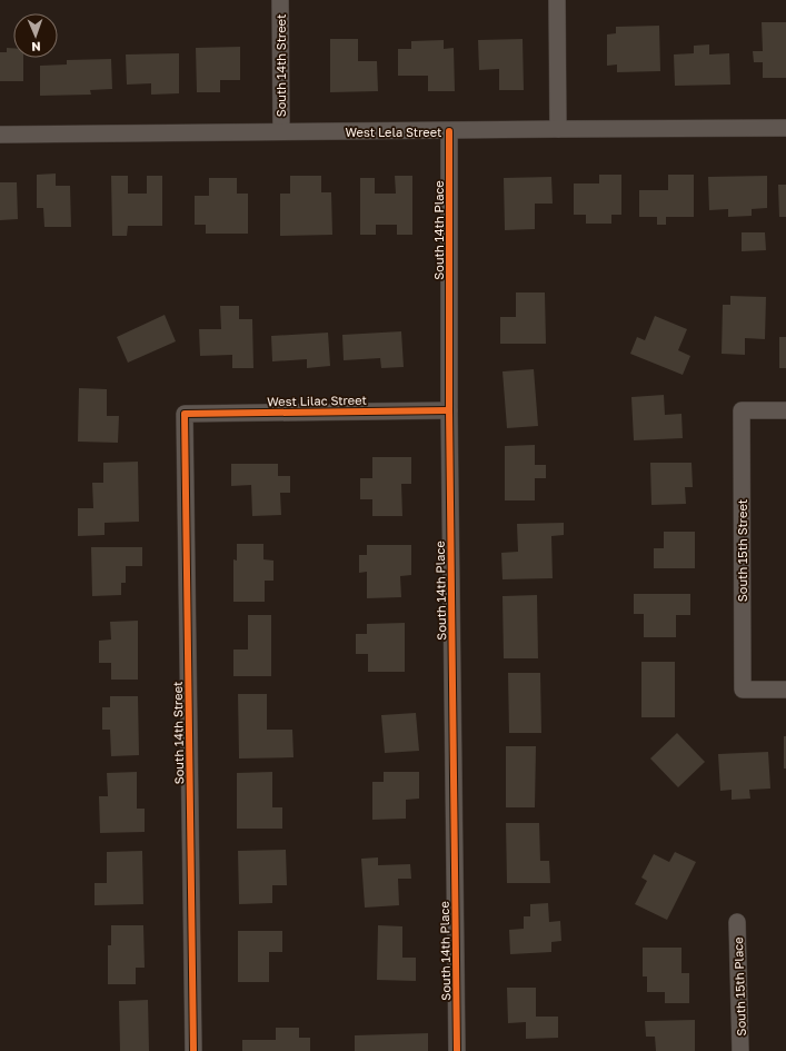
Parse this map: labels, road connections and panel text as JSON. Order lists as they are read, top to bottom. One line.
{"streets":{"street":["South 14th Street","West Lela Street","South 14th Place","West Lilac Street","South 15th Street","South 15th Place"]},"crossings":[["South 14th Street","West Lela Street"],["South 14th Street","West Lilac Street"],["West Lela Street","South 14th Place"],["South 14th Place","West Lilac Street"]],"north":"bottom"}
